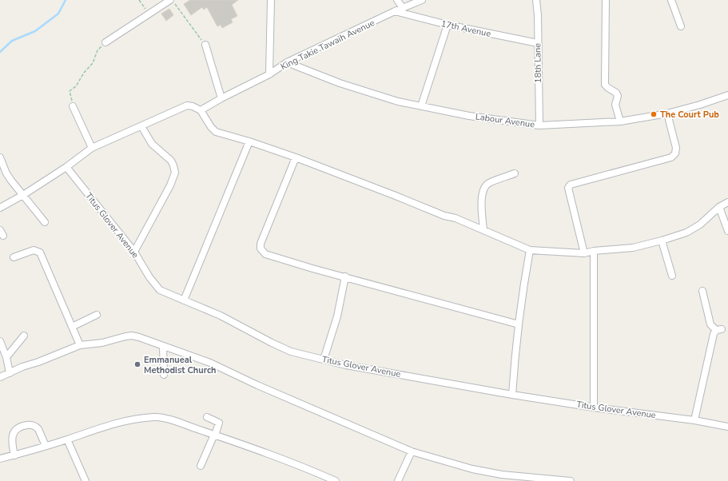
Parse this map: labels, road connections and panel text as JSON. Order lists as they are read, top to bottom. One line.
{"streets":{"street":["17th Avenue","King Takie Tawaih Avenue","18th Lane","Labour Avenue","Titus Glover Avenue"]},"crossings":[["17th Avenue","King Takie Tawaih Avenue"],["17th Avenue","18th Lane"],["King Takie Tawaih Avenue","Labour Avenue"],["18th Lane","Labour Avenue"]],"places":["The Court Pub","Emmanueal Methodist Church"]}
